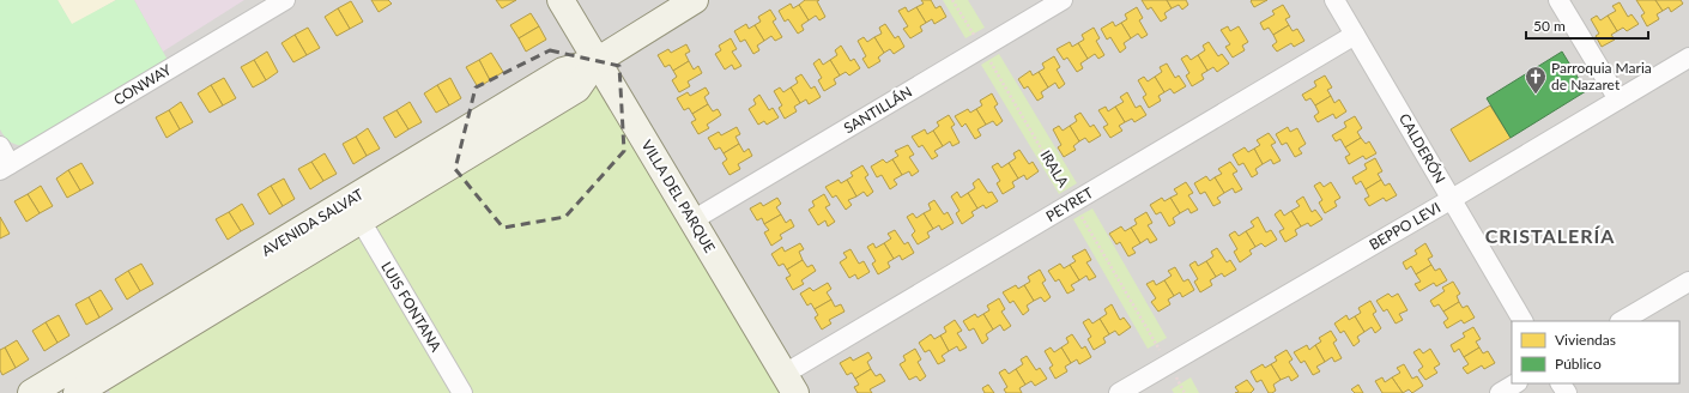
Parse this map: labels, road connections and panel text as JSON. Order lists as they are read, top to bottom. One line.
{"streets":{"street":["CONWAY","SANTILLÁN","CALDERÓN","VILLA DEL PARQUE","PEYRET","AVENIDA SALVAT","BEPPO LEVI","LUIS FONTANA"],"path":["IRALA"]},"crossings":[["SANTILLÁN","IRALA"],["SANTILLÁN","VILLA DEL PARQUE"],["CALDERÓN","PEYRET"],["CALDERÓN","BEPPO LEVI"],["IRALA","PEYRET"],["IRALA","BEPPO LEVI"],["VILLA DEL PARQUE","PEYRET"],["VILLA DEL PARQUE","AVENIDA SALVAT"],["AVENIDA SALVAT","LUIS FONTANA"]],"districts":["CRISTALERÍA"],"places":{"church":["Parroquia Maria de Nazaret"]},"legend":["Viviendas","Público"],"scale_bar":"50 m"}
